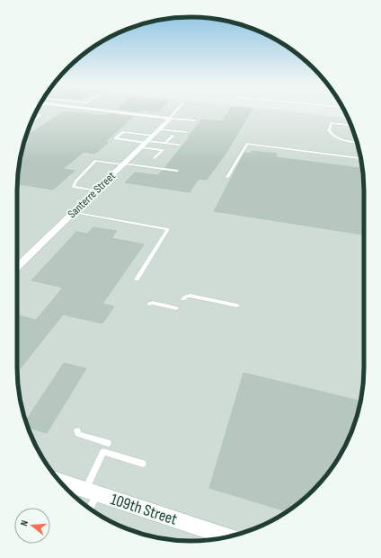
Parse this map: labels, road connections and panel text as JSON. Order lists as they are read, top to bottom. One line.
{"streets":{"street":["Santerre Street","109th Street"]},"north":"left"}
